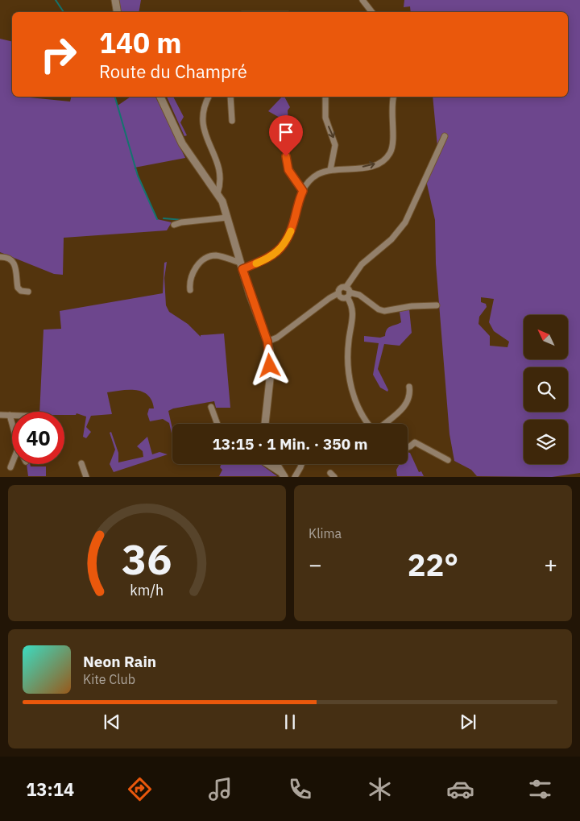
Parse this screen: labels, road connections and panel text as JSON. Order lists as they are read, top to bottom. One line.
{"north":"top left","page":{"turn":["140 m","Route du Champré"],"limit":"40","trip":"13:15 · 1 Min. · 350 m","tile":"Klima","heat":["−","22°","+"],"song":["Neon Rain","Kite Club"],"tabs":"13:14","gauge":["36","km/h"]}}
